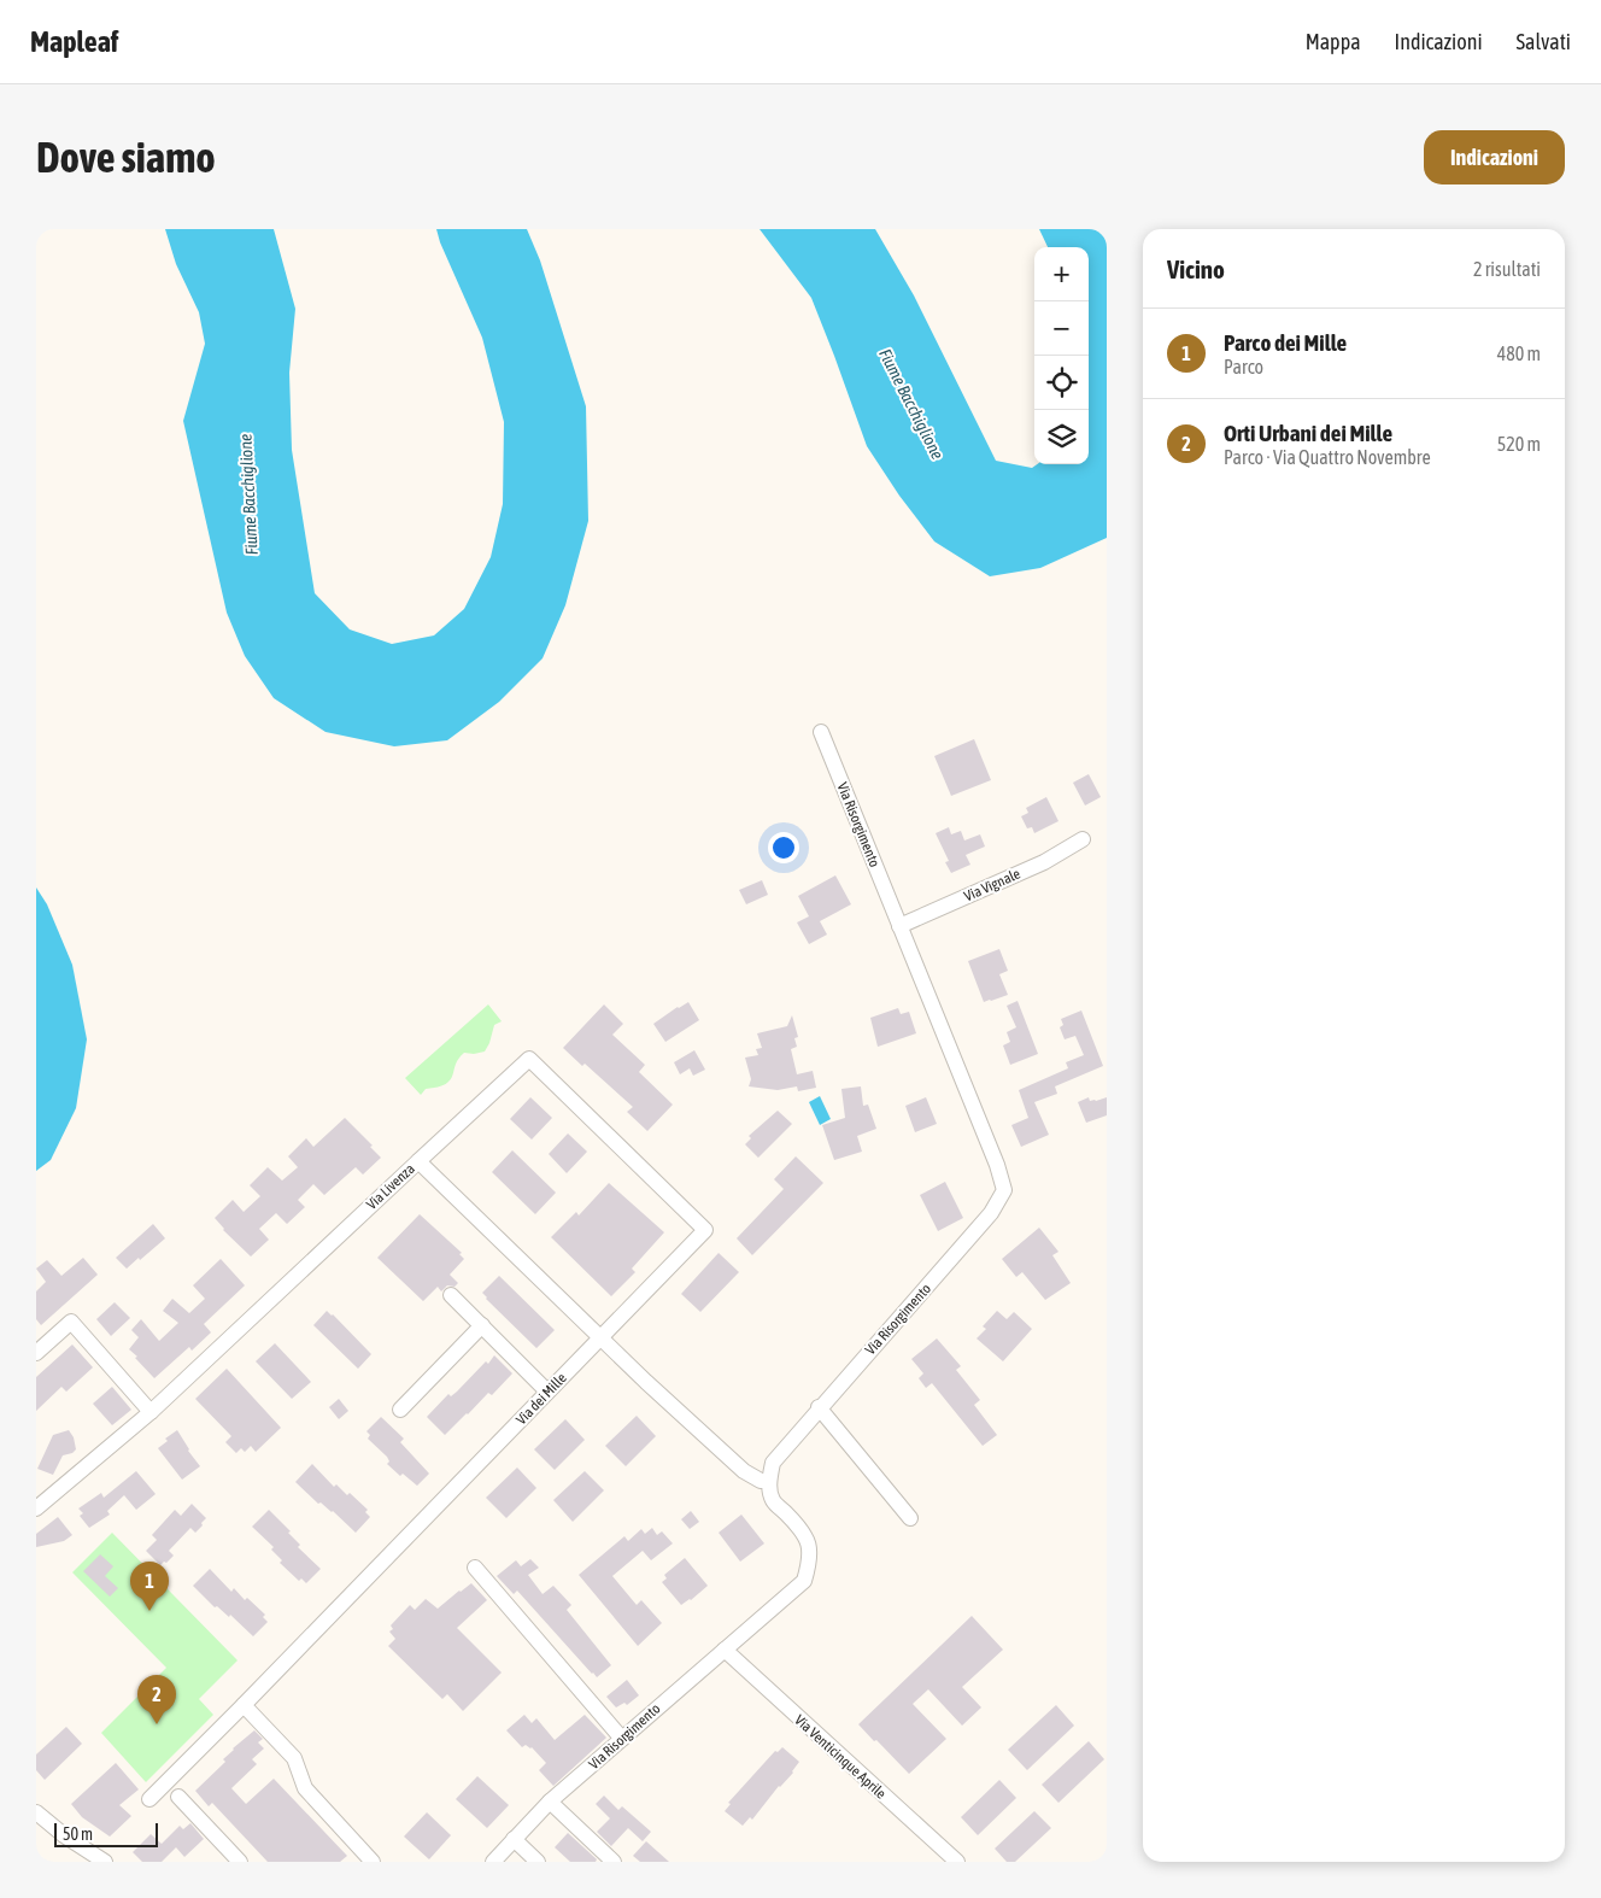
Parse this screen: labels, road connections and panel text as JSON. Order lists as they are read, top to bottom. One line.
{"streets":{"street":["Via Risorgimento","Via Vignale","Via Livenza","Via dei Mille","Via Venticinque Aprile"]},"crossings":[["Via Risorgimento","Via Vignale"],["Via Risorgimento","Via Livenza"],["Via Risorgimento","Via Venticinque Aprile"],["Via Livenza","Via dei Mille"]],"water":["Fiume Bacchiglione"],"scale_bar":"50 m","page":{"header":"Mapleaf","nav":["Mappa","Indicazioni","Salvati"],"buttons":"Indicazioni","title":"Dove siamo","heading":["Vicino","2 risultati"],"map_buttons":["+","−"],"list":[{"mark":"1","name":"Parco dei Mille","note":"Parco","value":"480 m"},{"mark":"2","name":"Orti Urbani dei Mille","note":"Parco · Via Quattro Novembre","value":"520 m"}],"pins":["1","2"],"scale":"50 m"}}
